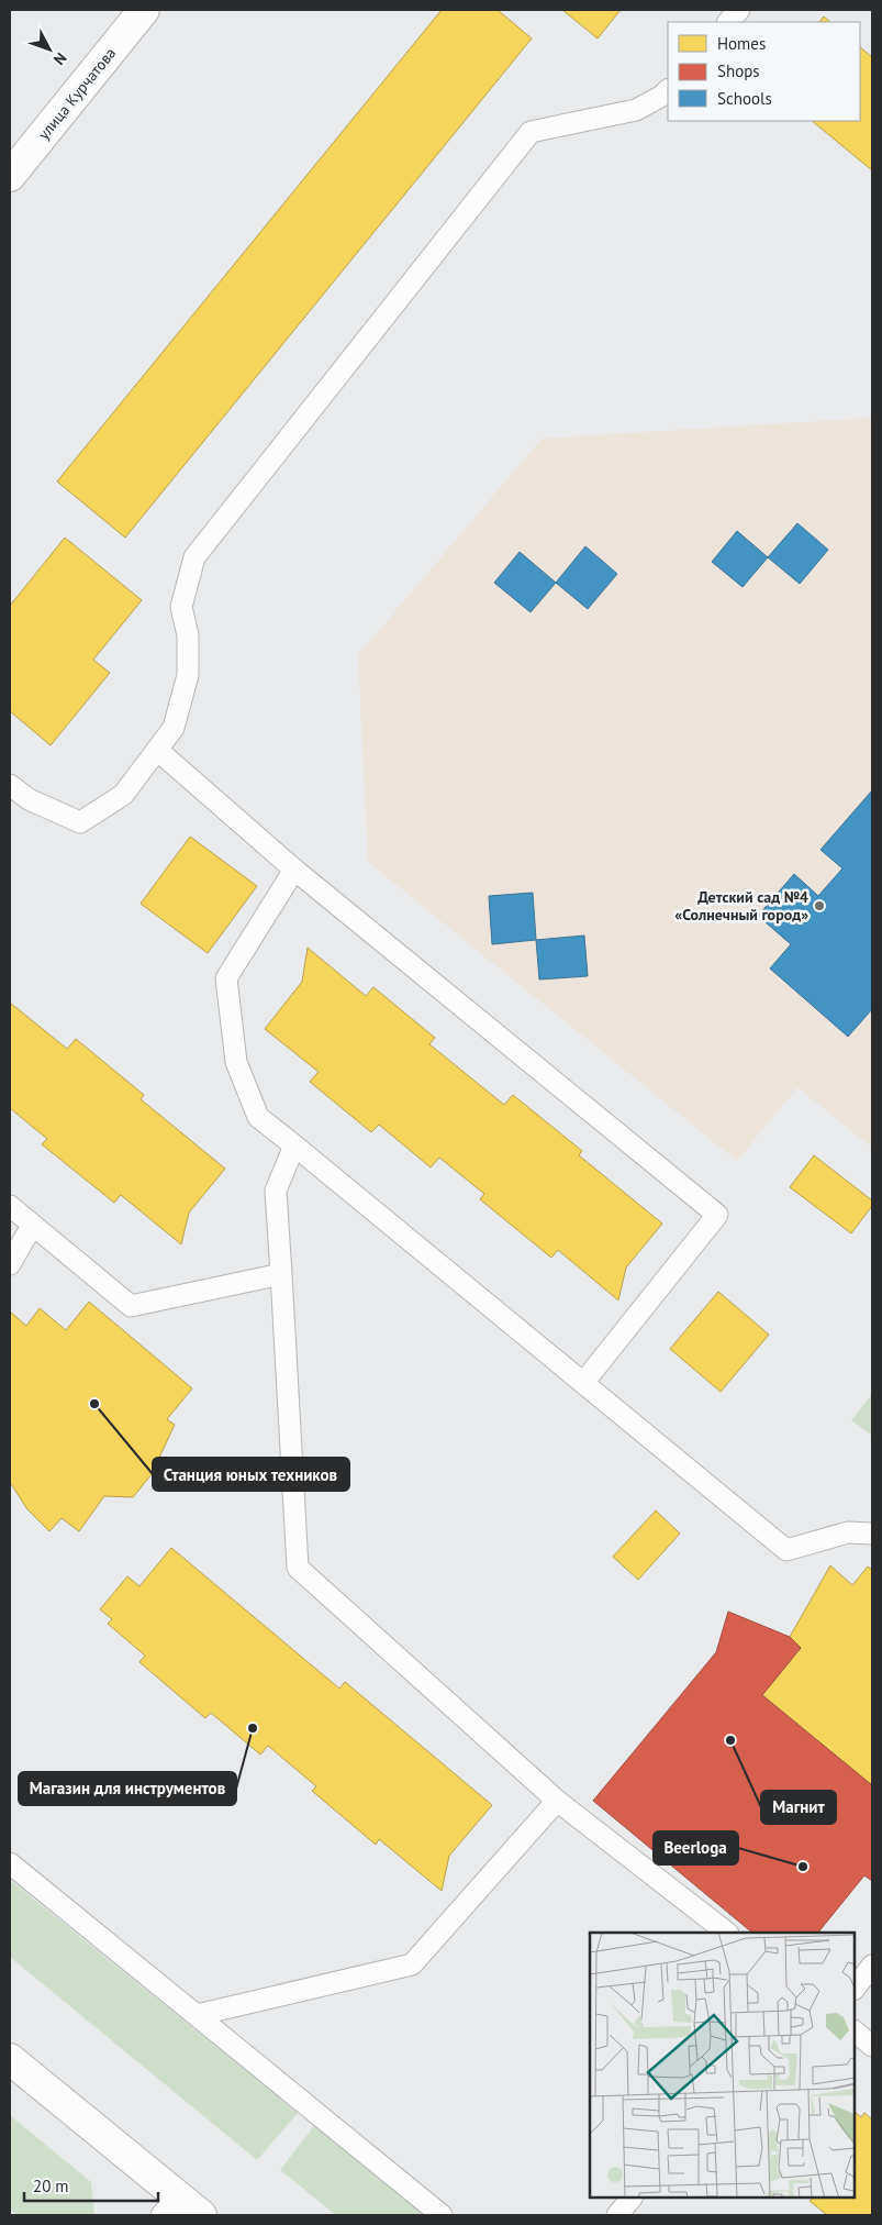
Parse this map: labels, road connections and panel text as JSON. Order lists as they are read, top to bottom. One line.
{"streets":{"street":["улица Курчатова"]},"places":["Детский сад №4 «Солнечный город»","Станция юных техников","Магазин для инструментов","Магнит","Beerloga"],"legend":["Homes","Shops","Schools"],"scale_bar":"20 m","north":"bottom right"}
